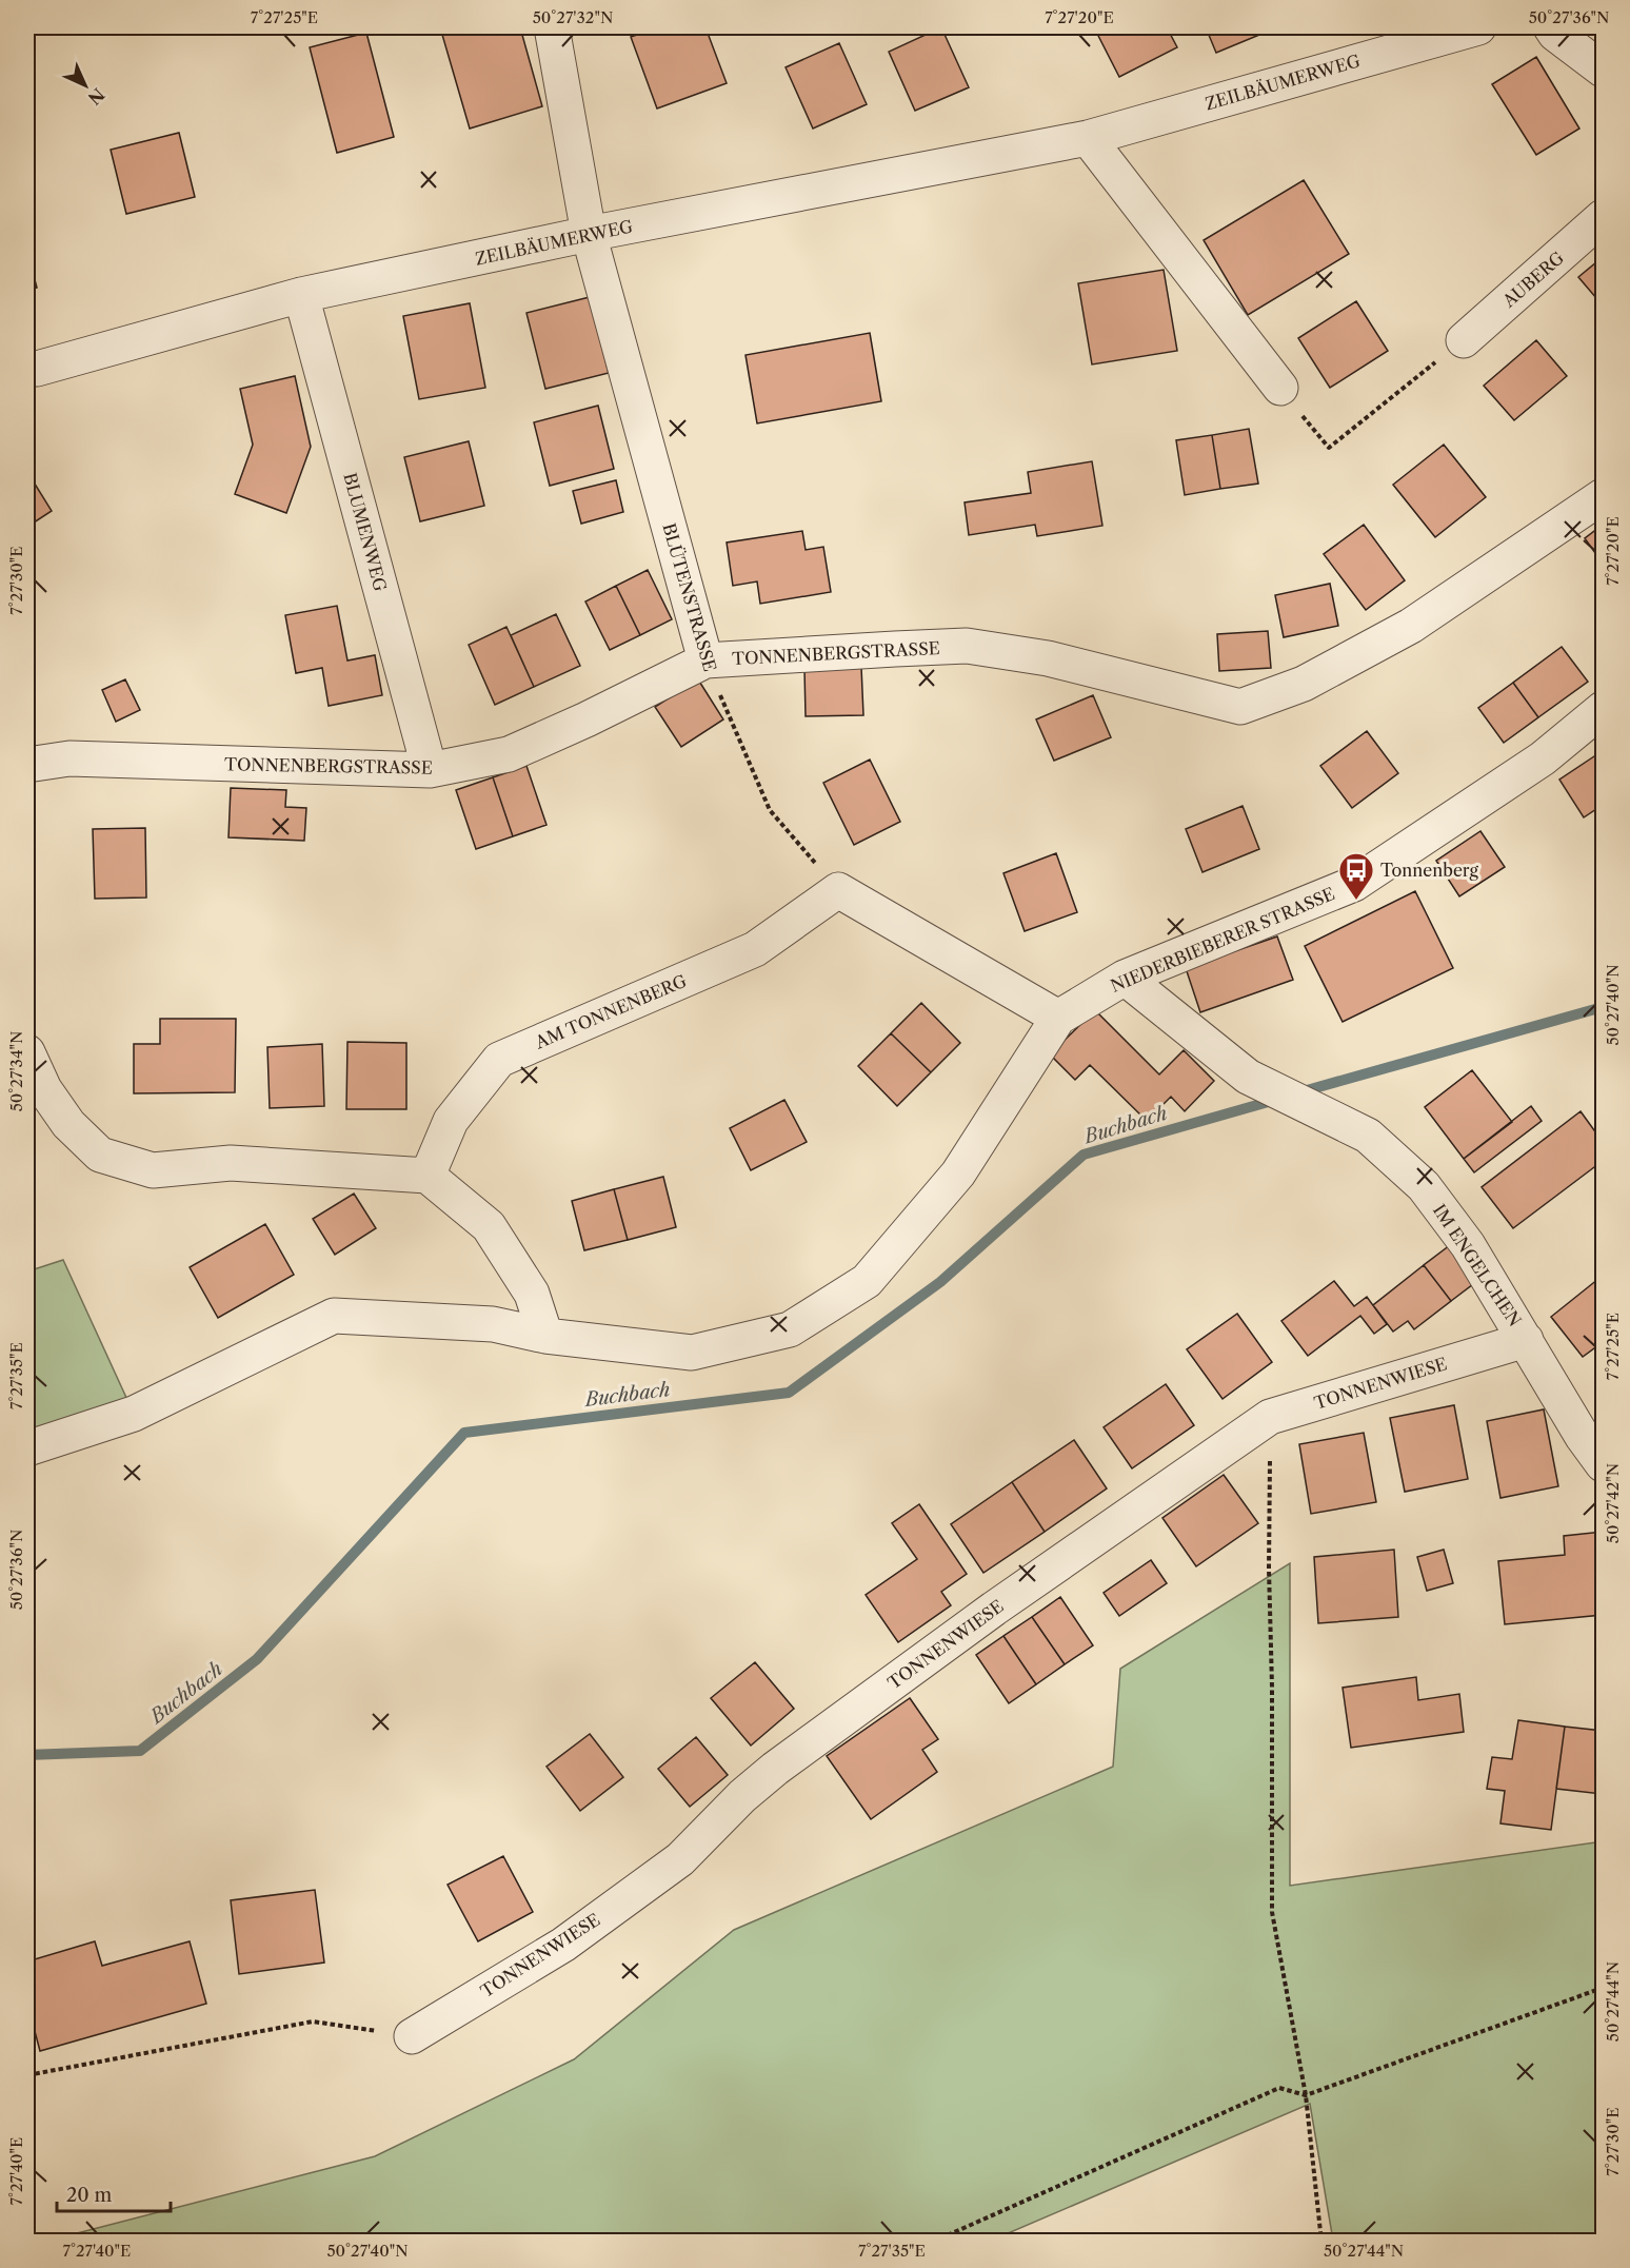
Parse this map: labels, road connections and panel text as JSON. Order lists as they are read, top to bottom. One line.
{"streets":{"street":["ZEILBÄUMERWEG","AUBERG","BLUMENWEG","BLÜTENSTRASSE","TONNENBERGSTRASSE","NIEDERBIEBERER STRASSE","AM TONNENBERG","IM ENGELCHEN","TONNENWIESE"]},"crossings":[["ZEILBÄUMERWEG","BLUMENWEG"],["ZEILBÄUMERWEG","BLÜTENSTRASSE"],["BLUMENWEG","TONNENBERGSTRASSE"],["BLÜTENSTRASSE","TONNENBERGSTRASSE"],["BLÜTENSTRASSE","AM TONNENBERG"],["NIEDERBIEBERER STRASSE","IM ENGELCHEN"],["IM ENGELCHEN","TONNENWIESE"]],"water":["Buchbach"],"places":{"bus stop":["Tonnenberg"]},"scale_bar":"20 m","north":"bottom right","coordinates":["7°27'25\"E","50°27'32\"N","7°27'20\"E","50°27'36\"N","7°27'30\"E","50°27'40\"N","50°27'34\"N","7°27'35\"E","50°27'42\"N","50°27'44\"N","7°27'40\"E"]}
